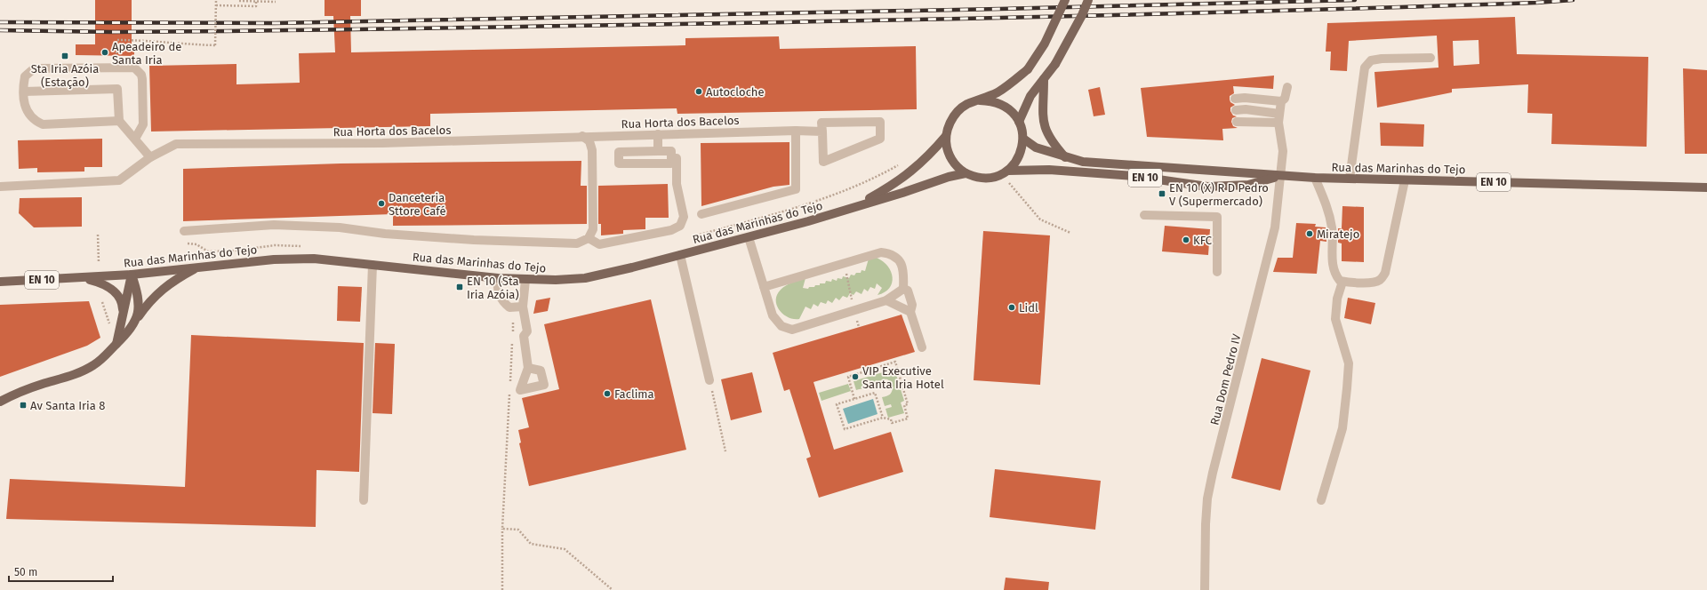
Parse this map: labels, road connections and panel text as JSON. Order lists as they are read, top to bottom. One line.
{"streets":{"main road":["Rua das Marinhas do Tejo","EN 10"],"street":["Rua Horta dos Bacelos","Rua Dom Pedro IV"]},"crossings":[["Rua das Marinhas do Tejo","EN 10"],["Rua das Marinhas do Tejo","Rua Dom Pedro IV"]],"places":{"other":["Apeadeiro de Santa Iria","Autocloche","Danceteria Sttore Café","Miratejo","KFC","Lidl","VIP Executive Santa Iria Hotel","Faclima"],"transit":["Sta Iria Azóia (Estação)","EN 10 (X) R D Pedro V (Supermercado)","EN 10 (Sta Iria Azóia)","Av Santa Iria 8"]},"scale_bar":"50 m"}
